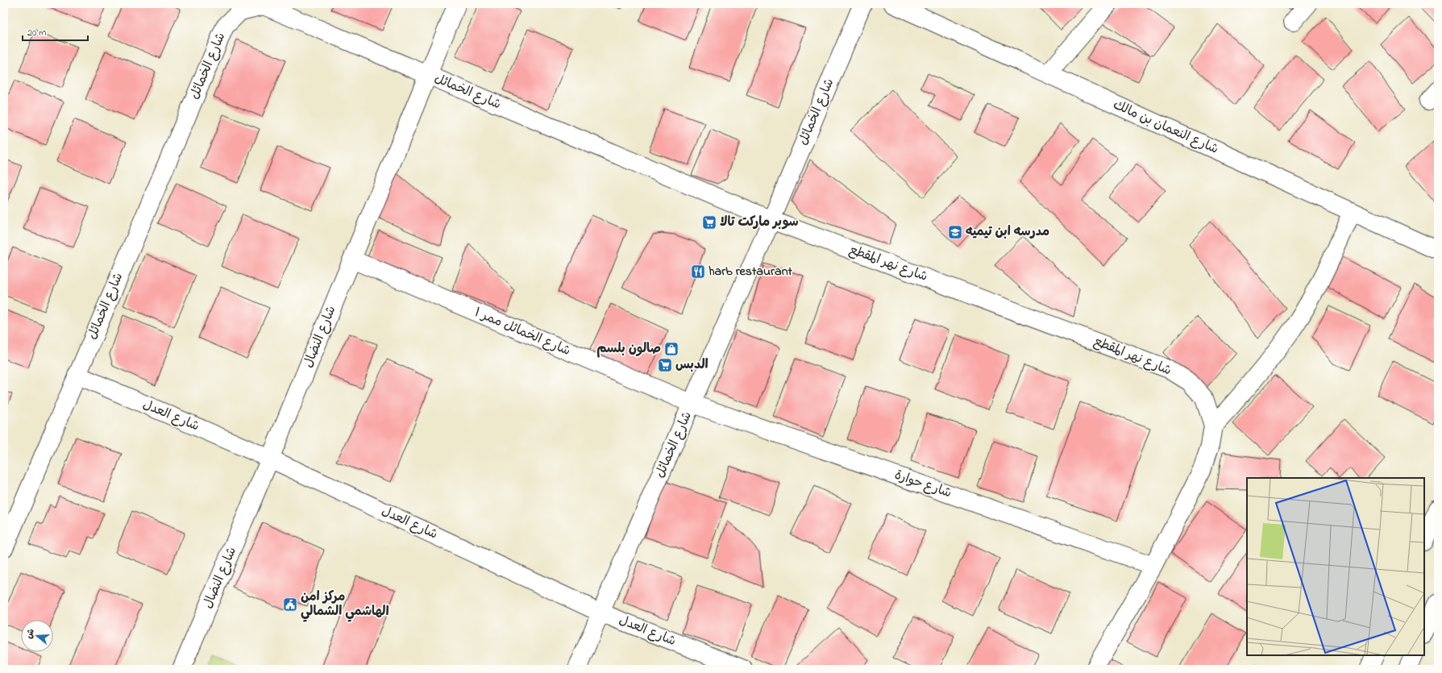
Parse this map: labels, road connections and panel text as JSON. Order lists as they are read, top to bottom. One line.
{"streets":{"street":["شارع الخمائل","شارع النعمان بن مالك","شارع نهر المقطع","شارع الخمائل ممر ١","شارع النضال","شارع العدل","شارع حوارة"]},"crossings":[["شارع الخمائل","شارع نهر المقطع"],["شارع الخمائل","شارع الخمائل ممر ١"],["شارع الخمائل","شارع النضال"],["شارع الخمائل","شارع العدل"],["شارع الخمائل","شارع حوارة"],["شارع نهر المقطع","شارع حوارة"],["شارع الخمائل ممر ١","شارع النضال"],["شارع الخمائل ممر ١","شارع حوارة"],["شارع النضال","شارع العدل"]],"places":{"supermarket":["سوبر ماركت تالا","الدبس"],"school or university":["مدرسه ابن تيميه"],"restaurant":["harb restaurant"],"shop":["صالون بلسم"],"public building":["مركز امن الهاشمي الشمالي"]},"scale_bar":"20 m","north":"left"}
